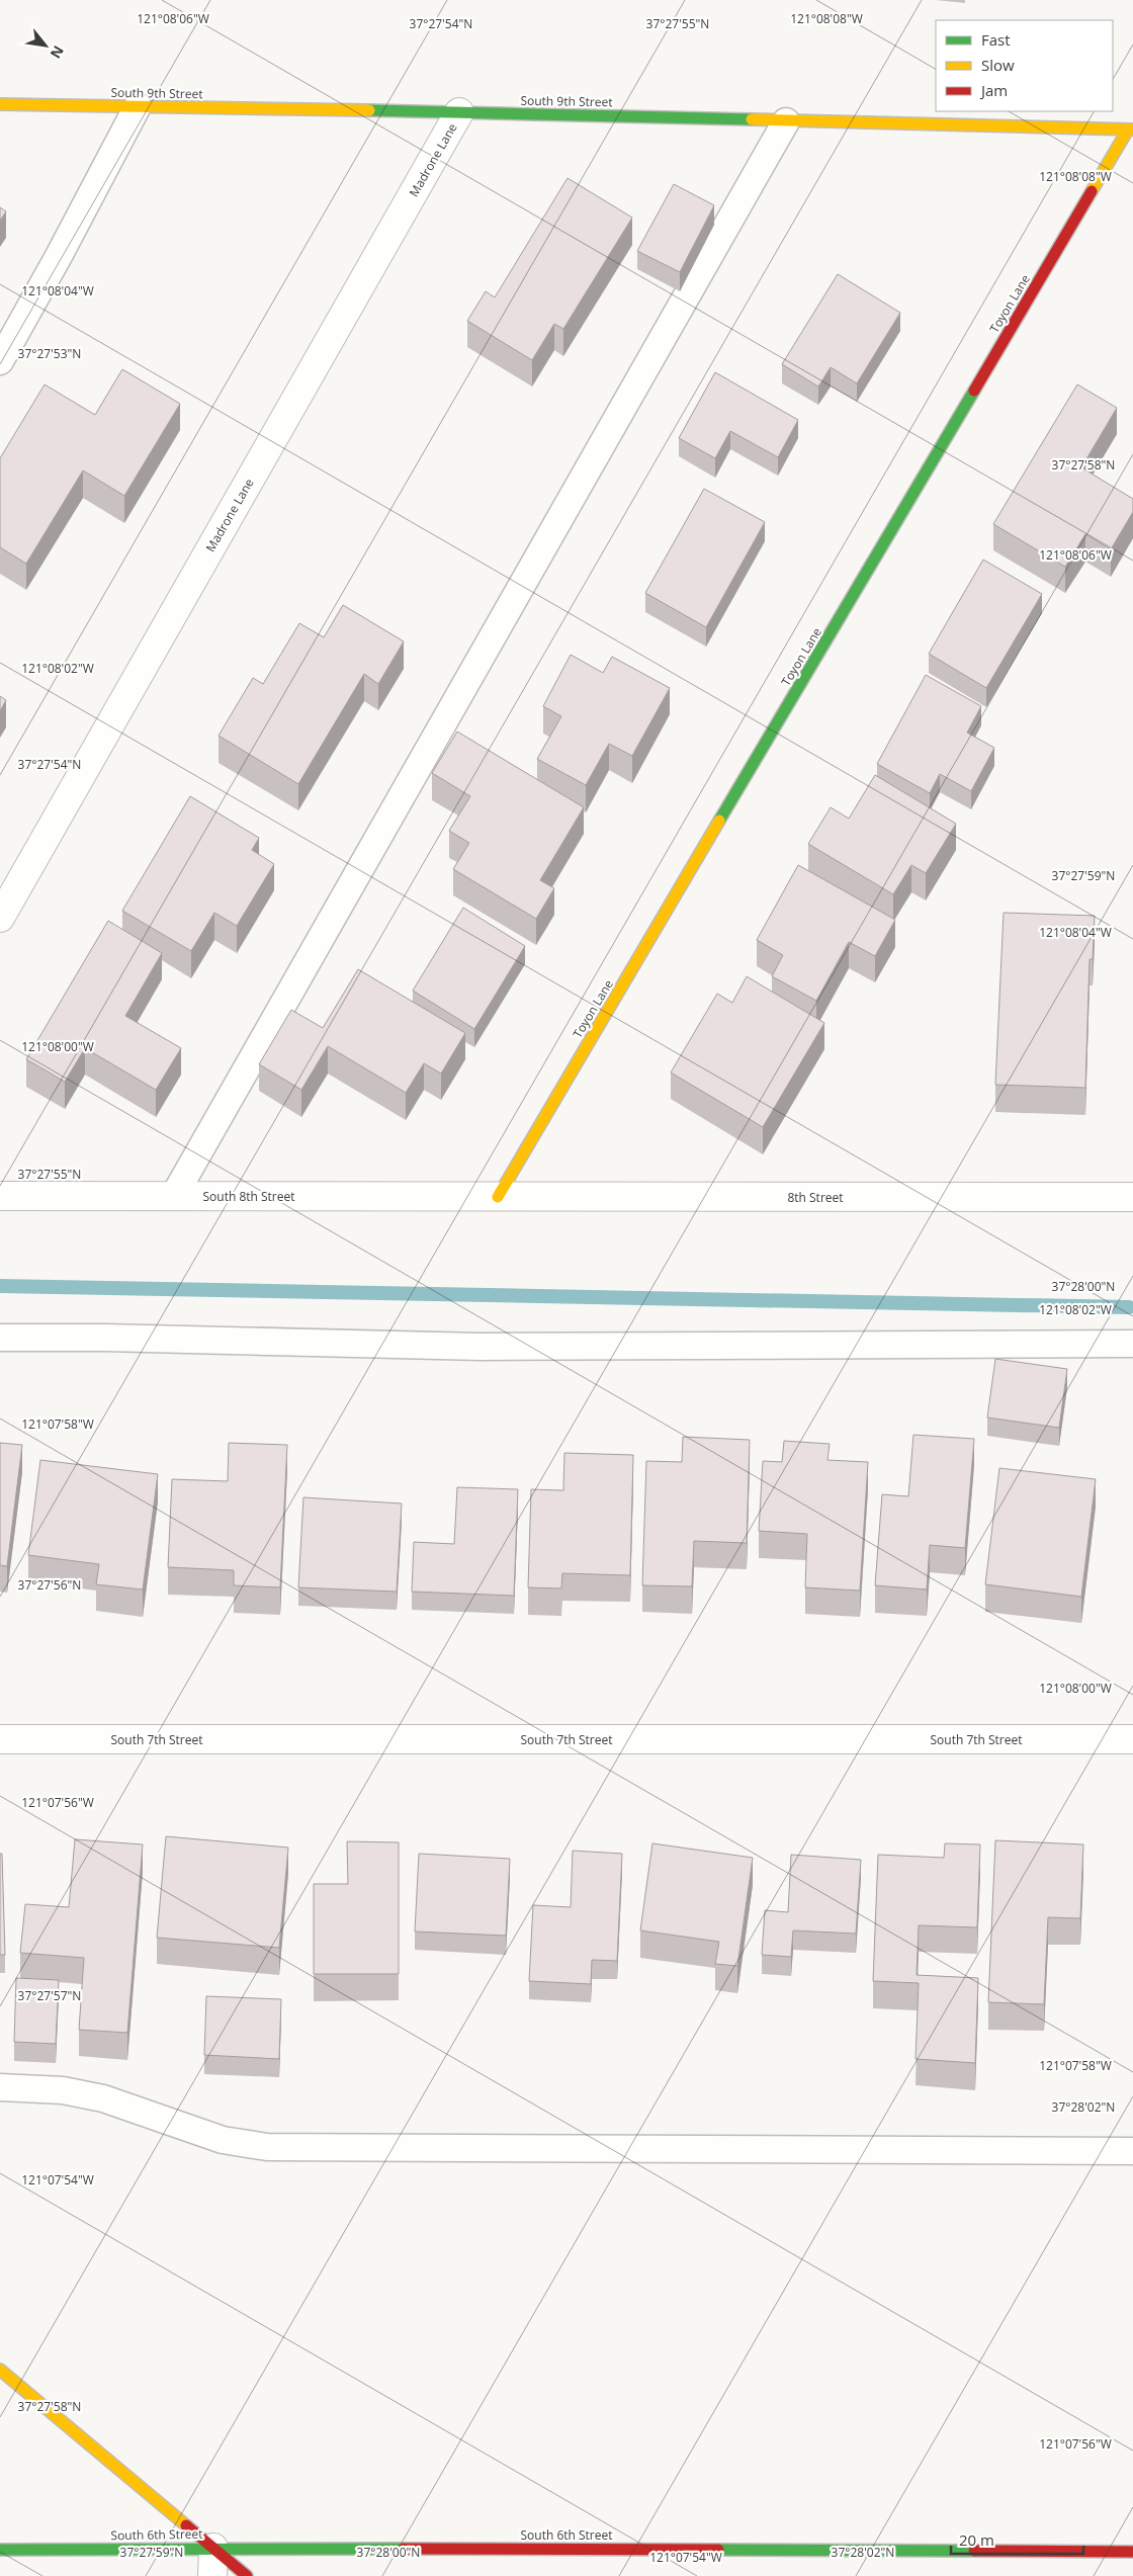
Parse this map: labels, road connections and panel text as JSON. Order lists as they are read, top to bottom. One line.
{"streets":{"street":["South 9th Street","Madrone Lane","Toyon Lane","South 8th Street","8th Street","South 7th Street","South 6th Street"]},"crossings":[["South 9th Street","Madrone Lane"],["South 9th Street","Toyon Lane"],["Toyon Lane","South 8th Street"],["Toyon Lane","8th Street"],["South 8th Street","8th Street"]],"legend":["Fast","Slow","Jam"],"scale_bar":"20 m","north":"bottom right","coordinates":["121°08'08\"W","121°08'06\"W","37°27'54\"N","37°27'55\"N","121°08'04\"W","37°27'53\"N","37°27'58\"N","121°08'02\"W","37°27'59\"N","121°08'00\"W","37°28'00\"N","121°07'58\"W","37°27'56\"N","121°07'56\"W","37°27'57\"N","37°28'02\"N","121°07'54\"W"]}
